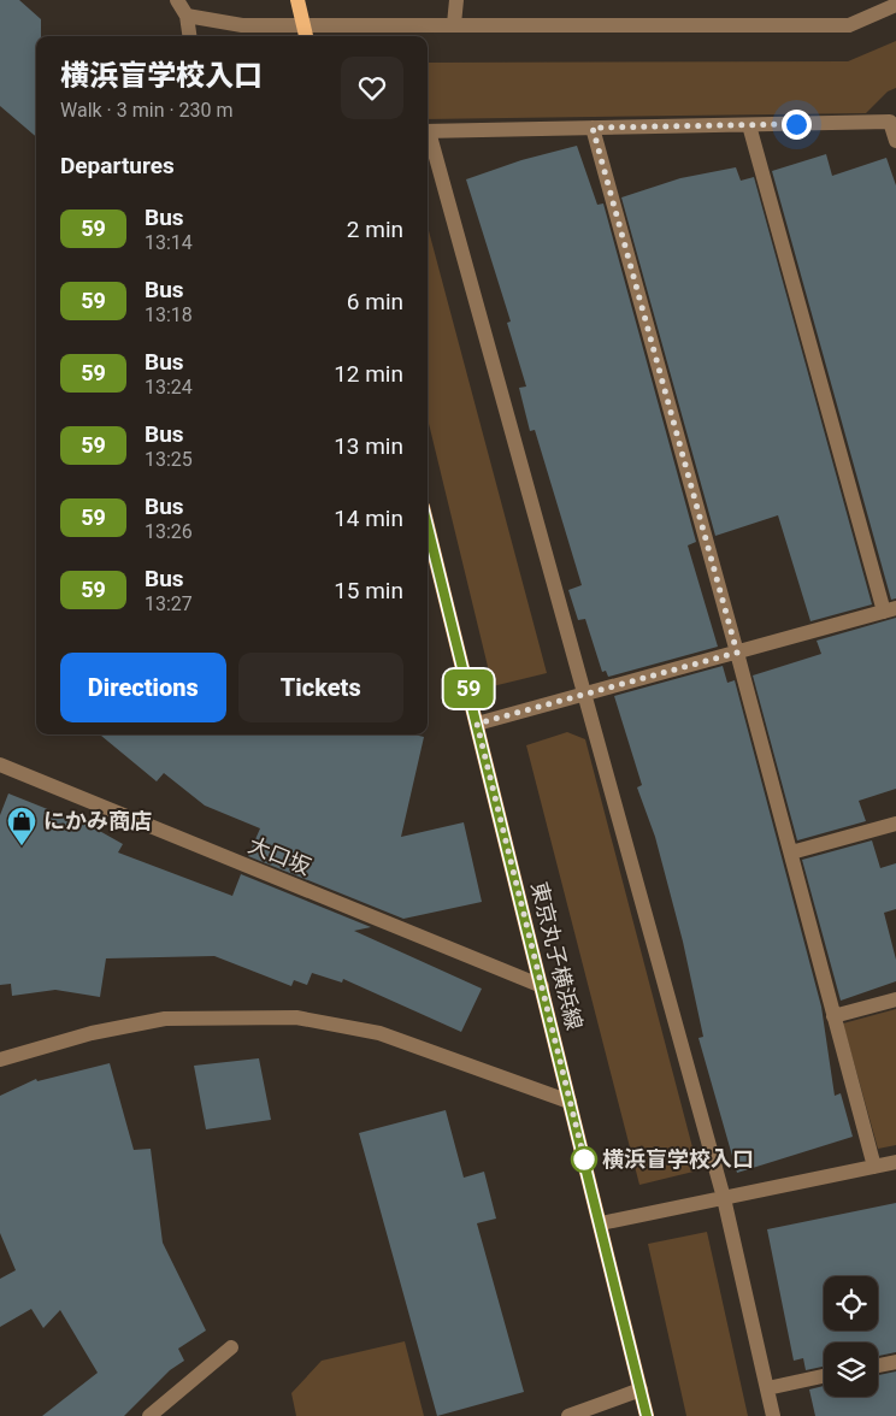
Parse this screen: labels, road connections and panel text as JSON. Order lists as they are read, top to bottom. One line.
{"streets":{"main road":["東京丸子横浜線"],"street":["大口坂"]},"crossings":[["大口坂","東京丸子横浜線"]],"places":{"shop":["にかみ商店"],"other":["横浜盲学校入口"]},"lines":["bus line 59"],"page":{"on_map":"59","heading":[["横浜盲学校入口","Walk · 3 min · 230 m"],"Departures"],"list":[{"mark":"59","name":"Bus","note":"13:14","value":"2 min"},{"mark":"59","name":"Bus","note":"13:18","value":"6 min"},{"mark":"59","name":"Bus","note":"13:24","value":"12 min"},{"mark":"59","name":"Bus","note":"13:25","value":"13 min"},{"mark":"59","name":"Bus","note":"13:26","value":"14 min"},{"mark":"59","name":"Bus","note":"13:27","value":"15 min"}],"buttons":["Directions","Tickets"]}}
